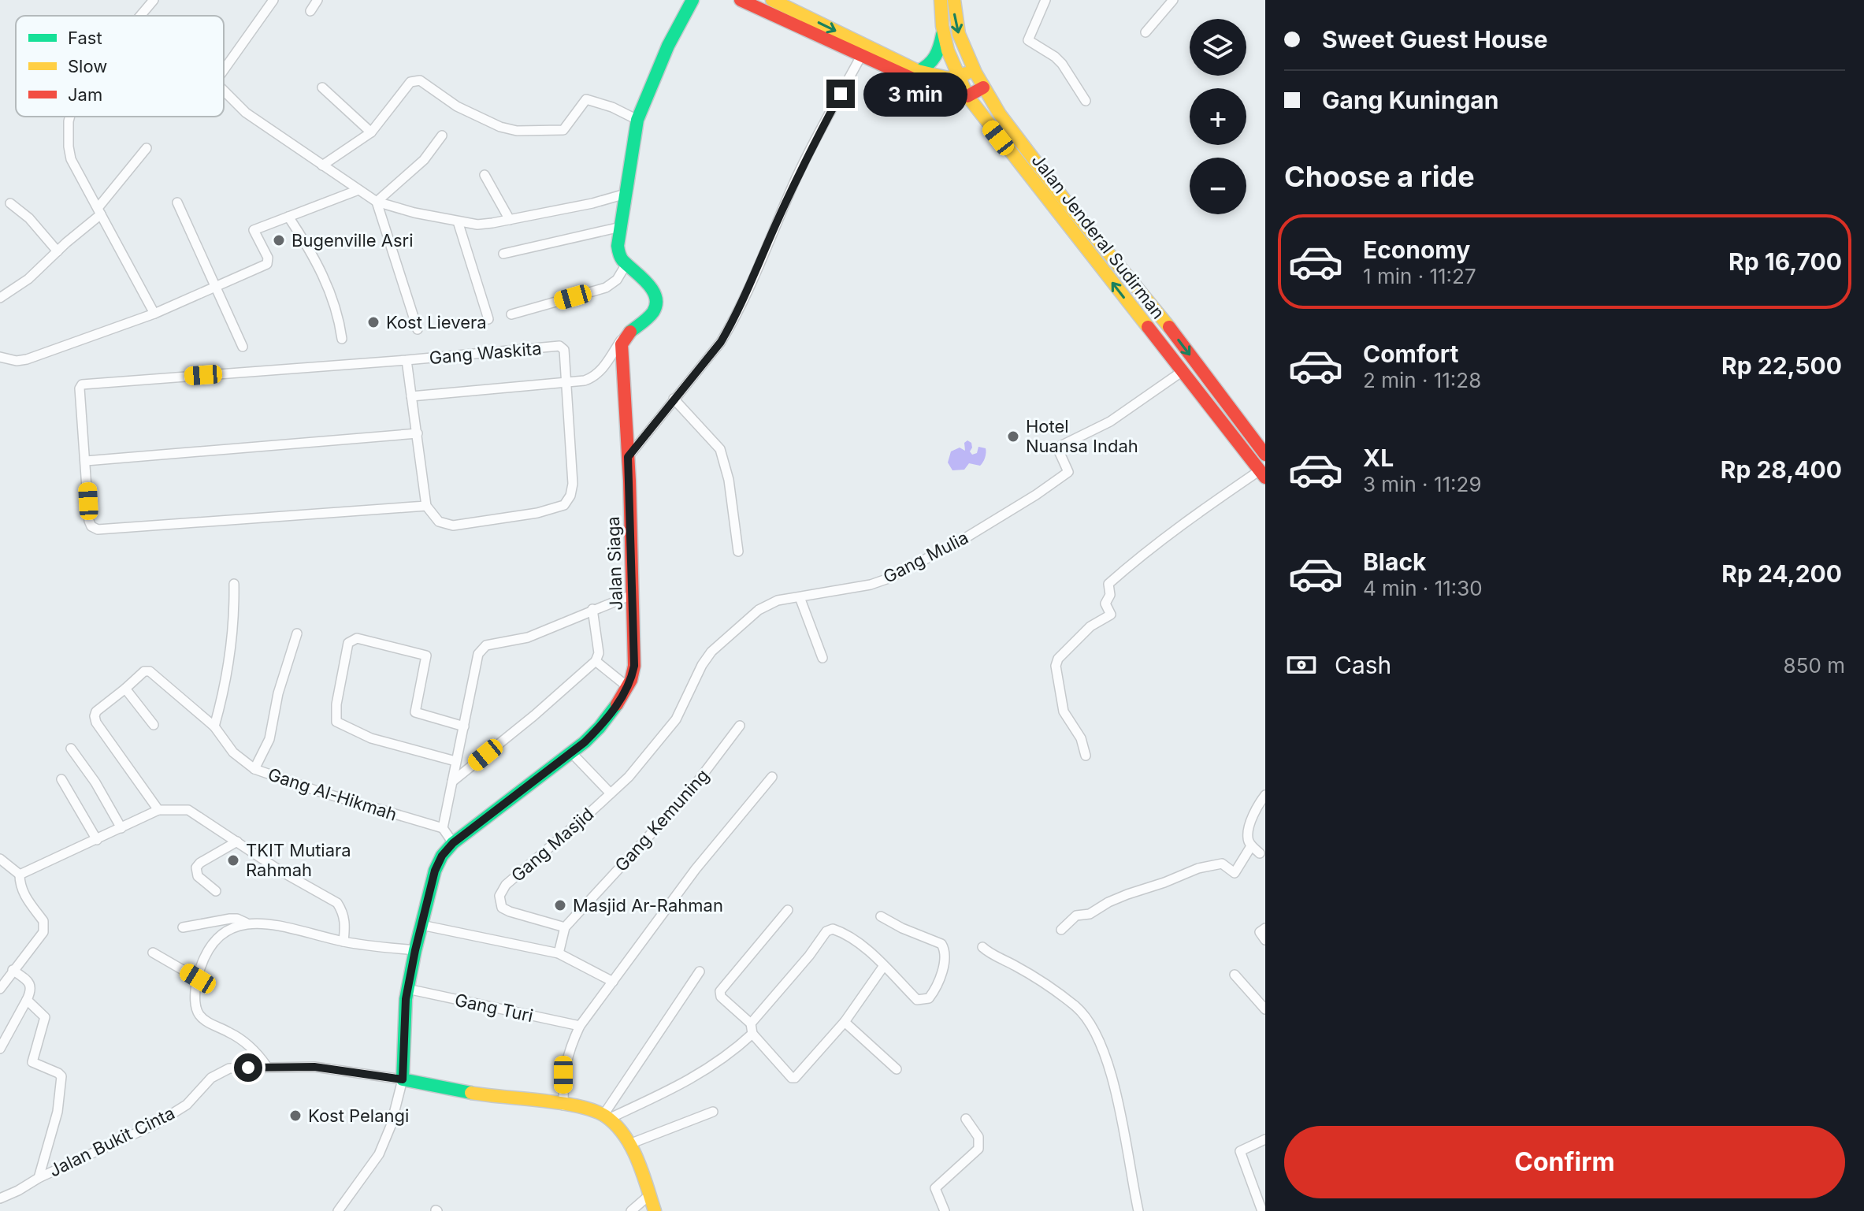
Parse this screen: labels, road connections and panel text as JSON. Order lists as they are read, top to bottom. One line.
{"streets":{"main road":["Jalan Jenderal Sudirman","Jalan Siaga"],"street":["Gang Waskita","Gang Mulia","Gang Al-Hikmah","Gang Kemuning","Gang Masjid","Gang Turi","Jalan Bukit Cinta"]},"crossings":[["Jalan Jenderal Sudirman","Gang Mulia"],["Gang Mulia","Gang Masjid"],["Jalan Siaga","Gang Turi"],["Jalan Siaga","Jalan Bukit Cinta"],["Gang Kemuning","Gang Masjid"]],"places":["Bugenville Asri","Kost Lievera","Hotel Nuansa Indah","TKIT Mutiara Rahmah","Masjid Ar-Rahman","Kost Pelangi"],"legend":["Fast","Slow","Jam"],"page":{"banner":["Sweet Guest House","Gang Kuningan"],"map_buttons":["+","−"],"bubble":"3 min","heading":"Choose a ride","list":[{"name":"Economy","note":"1 min · 11:27","value":"Rp 16,700"},{"name":"Comfort","note":"2 min · 11:28","value":"Rp 22,500"},{"name":"XL","note":"3 min · 11:29","value":"Rp 28,400"},{"name":"Black","note":"4 min · 11:30","value":"Rp 24,200"}],"pay":["Cash","850 m"],"buttons":"Confirm"}}
